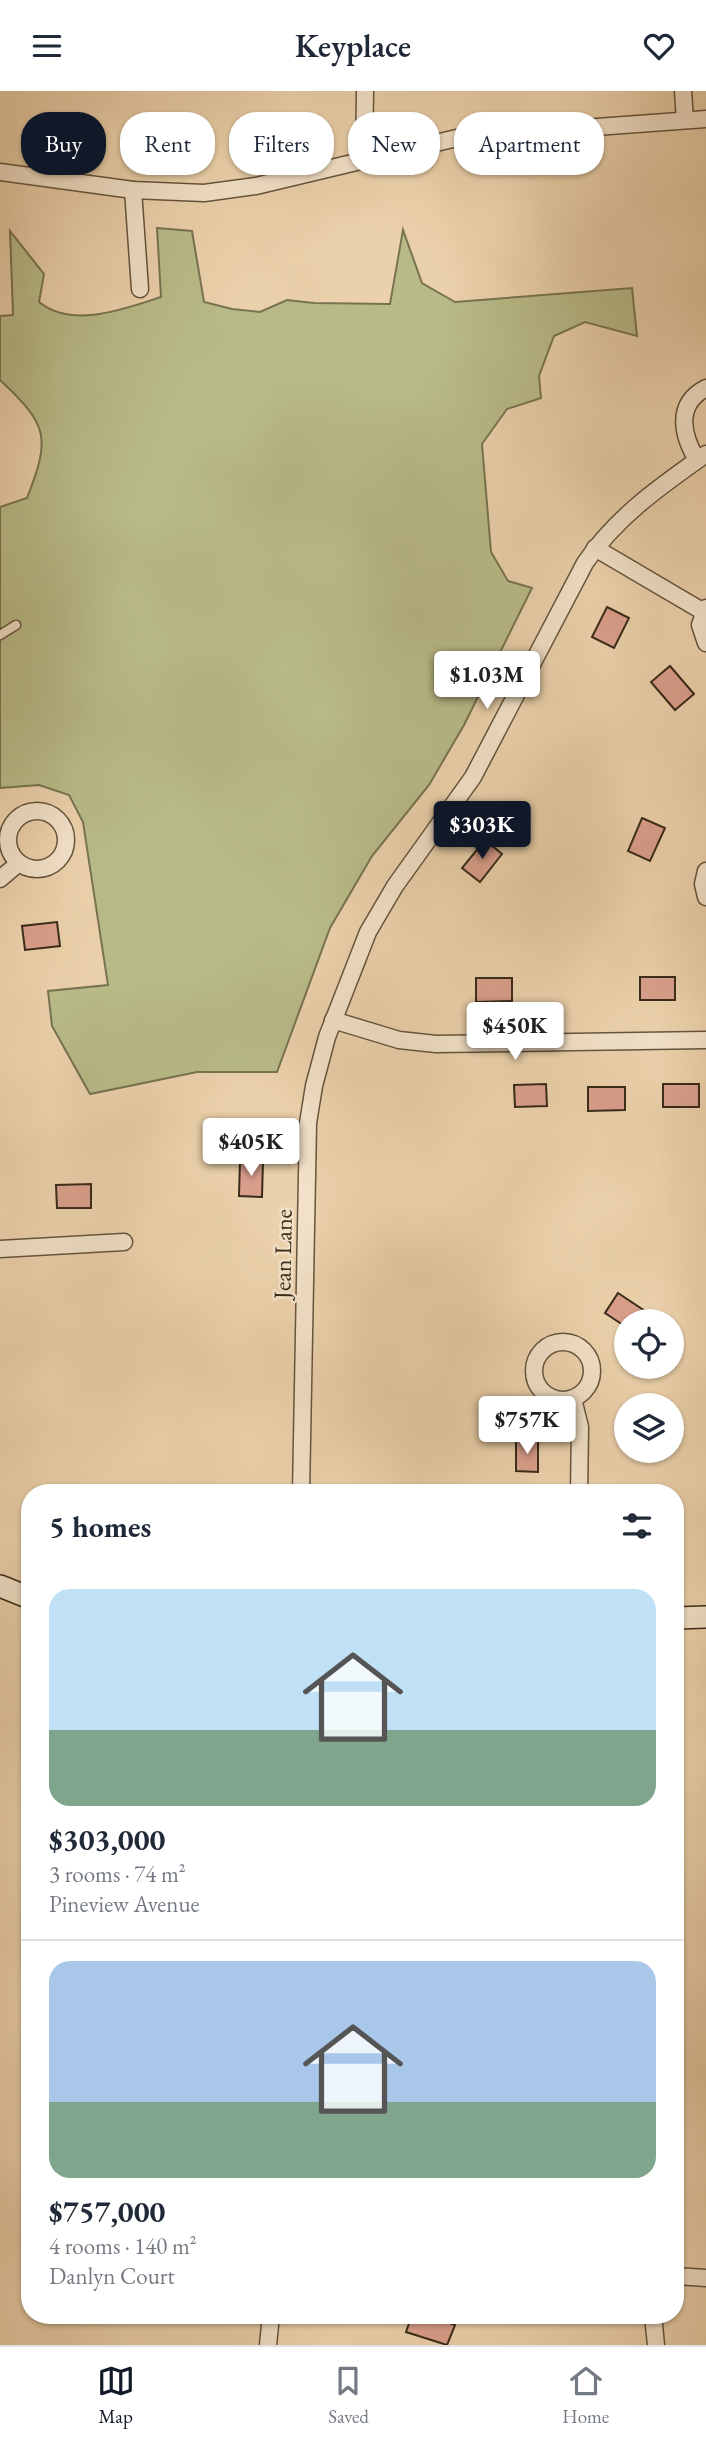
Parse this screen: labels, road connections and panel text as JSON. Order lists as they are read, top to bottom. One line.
{"streets":{"street":["Jean Lane"]},"page":{"header":"Keyplace","chip":["Buy","Rent","Filters","New","Apartment"],"price":["$1.03M","$303K","$450K","$405K","$757K"],"heading":"5 homes","list":[{"name":"$303,000","note":"3 rooms · 74 m² · Pineview Avenue"},{"name":"$757,000","note":"4 rooms · 140 m² · Danlyn Court"}],"tabs":["Map","Saved","Home"]}}
